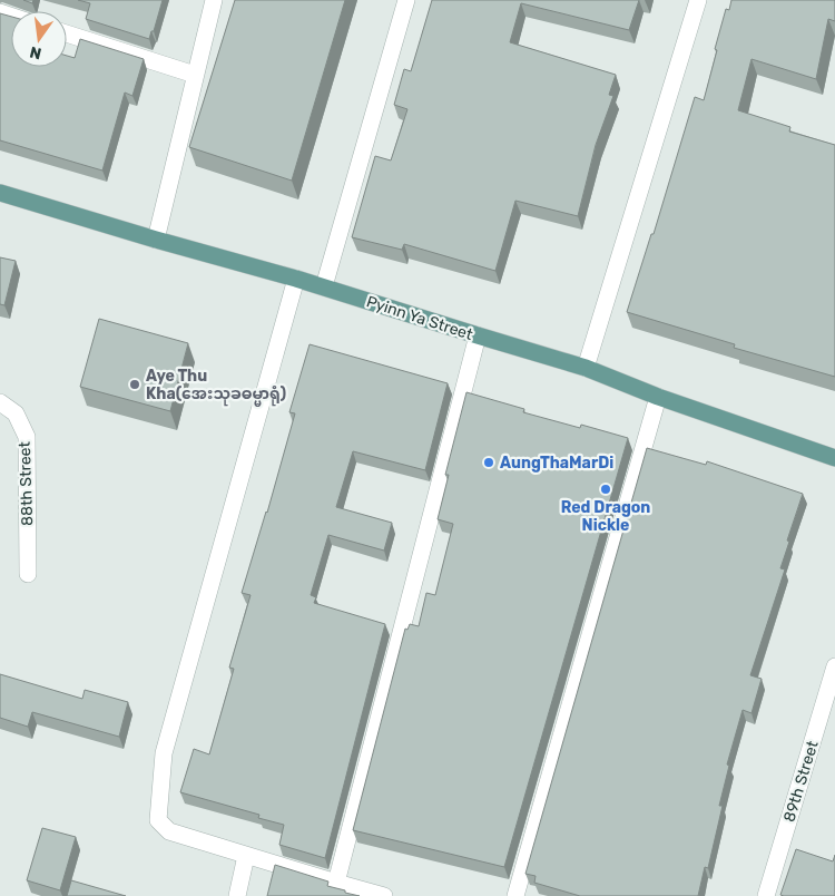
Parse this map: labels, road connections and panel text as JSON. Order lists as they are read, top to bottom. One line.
{"streets":{"main road":["Pyinn Ya Street"],"street":["88th Street","89th Street"]},"places":["Aye Thu Kha(အေးသုခဓမ္မာရုံ)","AungThaMarDi","Red Dragon Nickle"],"north":"bottom"}
